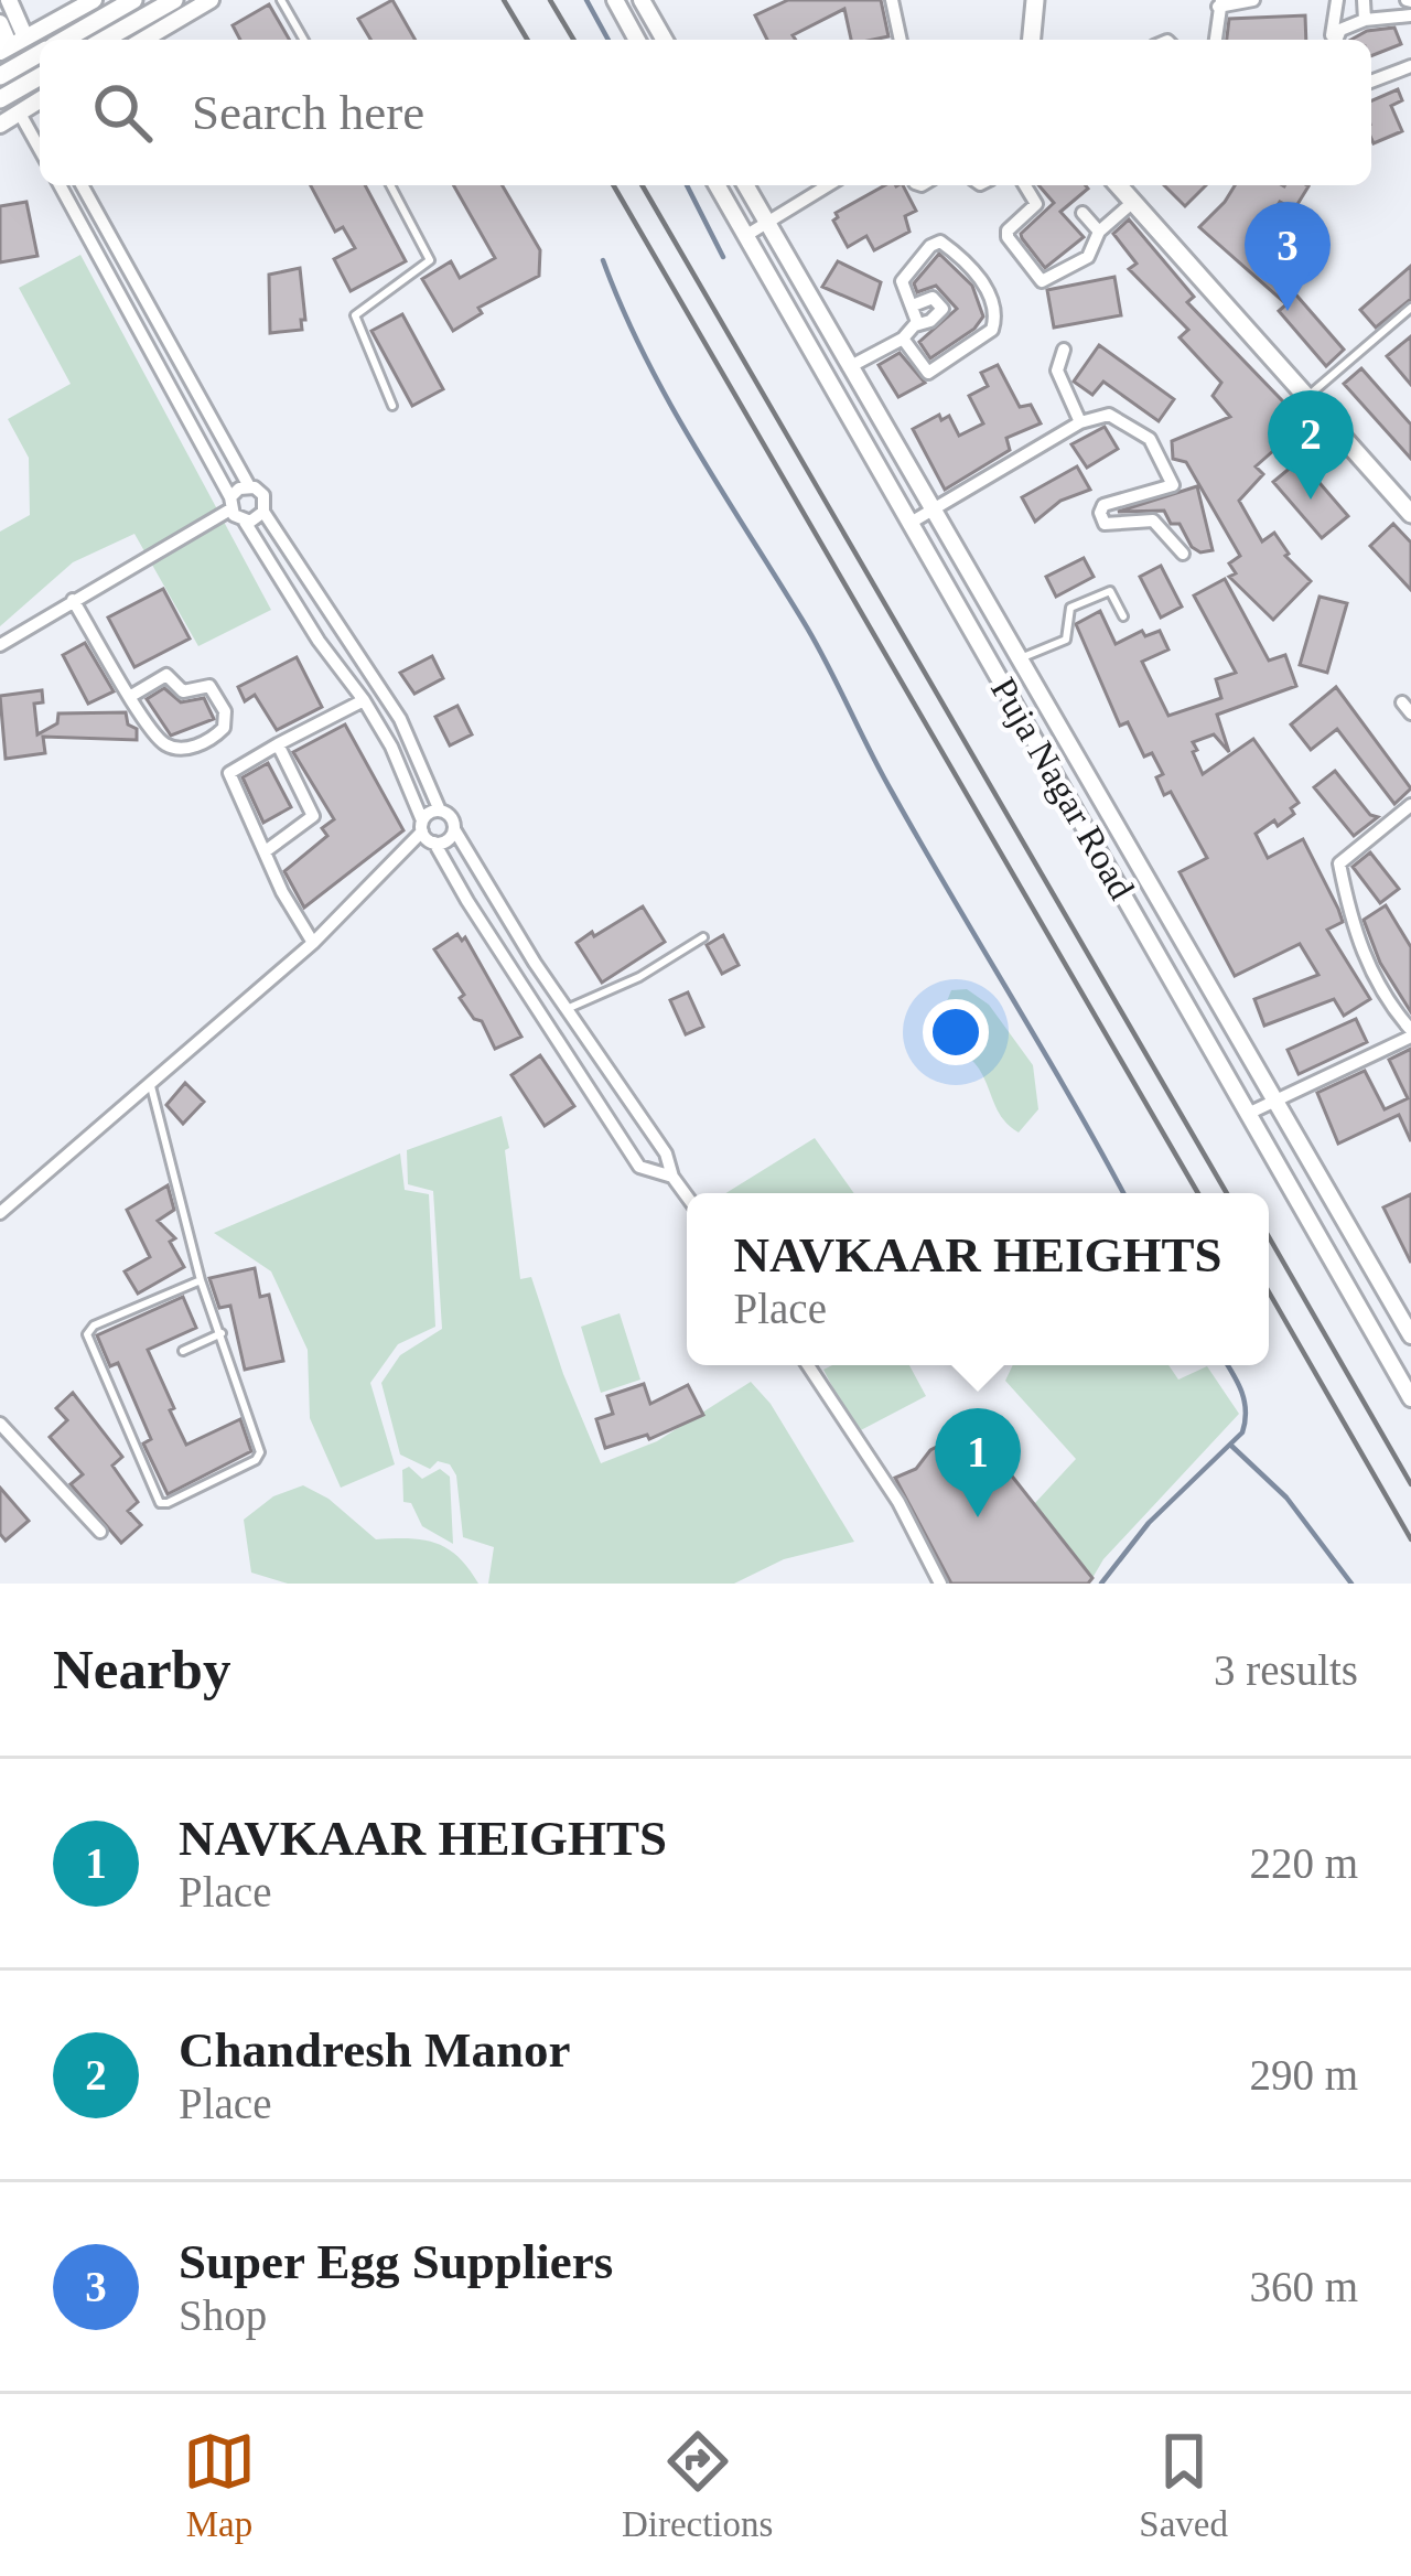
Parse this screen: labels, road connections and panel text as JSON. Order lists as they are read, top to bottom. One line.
{"streets":{"street":["Puja Nagar Road"]},"page":{"search":"Search here","pins":["3","2","1"],"popup":["NAVKAAR HEIGHTS","Place"],"heading":["Nearby","3 results"],"list":[{"mark":"1","name":"NAVKAAR HEIGHTS","note":"Place","value":"220 m"},{"mark":"2","name":"Chandresh Manor","note":"Place","value":"290 m"},{"mark":"3","name":"Super Egg Suppliers","note":"Shop","value":"360 m"}],"nav":["Map","Directions","Saved"]}}
